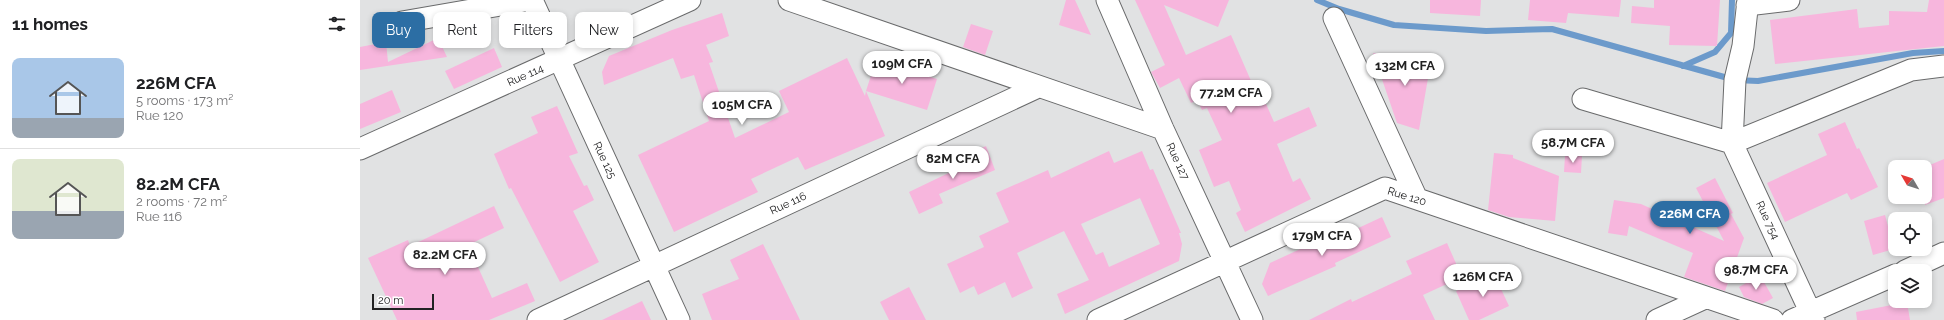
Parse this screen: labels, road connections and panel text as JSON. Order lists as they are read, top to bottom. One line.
{"streets":{"street":["Rue 114","Rue 125","Rue 127","Rue 120","Rue 116","Rue 754"]},"crossings":[["Rue 114","Rue 125"],["Rue 125","Rue 116"],["Rue 127","Rue 120"]],"scale_bar":"20 m","north":"top left","page":{"heading":"11 homes","chip":["Buy","Rent","Filters","New"],"list":[{"name":"226M CFA","note":"5 rooms · 173 m² · Rue 120"},{"name":"82.2M CFA","note":"2 rooms · 72 m² · Rue 116"}],"price":["109M CFA","132M CFA","77.2M CFA","105M CFA","58.7M CFA","82M CFA","226M CFA","179M CFA","82.2M CFA","98.7M CFA","126M CFA"],"scale":"20 m"}}
